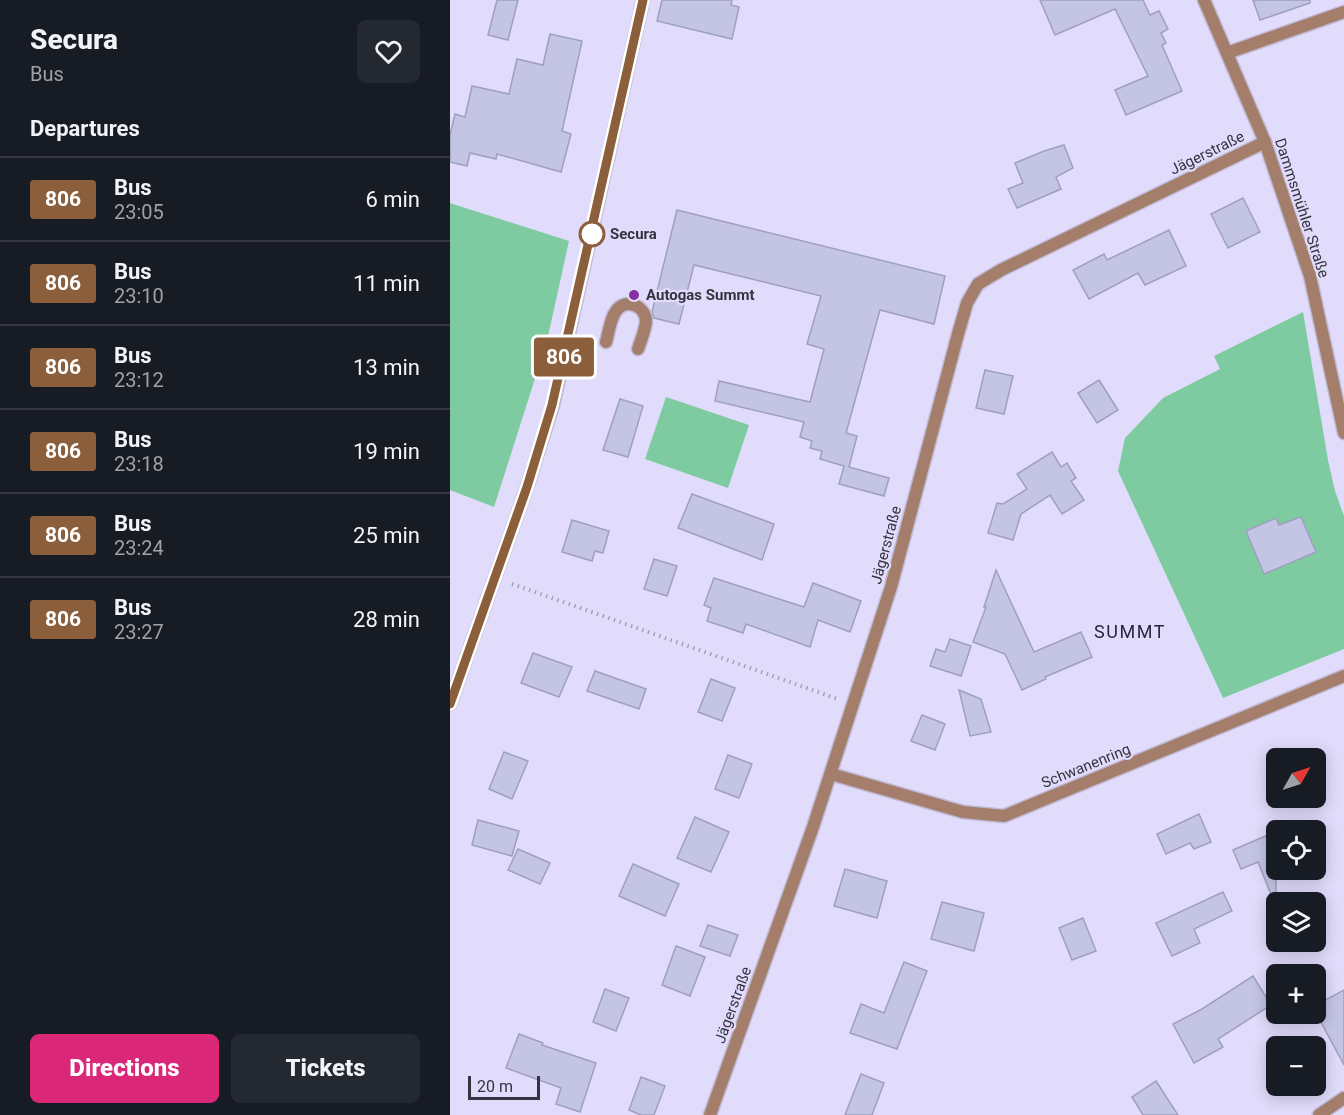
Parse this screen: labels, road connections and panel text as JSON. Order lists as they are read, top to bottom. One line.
{"streets":{"street":["Jägerstraße","Dammsmühler Straße","Schwanenring"]},"crossings":[["Jägerstraße","Dammsmühler Straße"],["Jägerstraße","Schwanenring"]],"districts":["SUMMT"],"places":["Secura","Autogas Summt"],"lines":["bus line 806"],"scale_bar":"20 m","north":"top right","page":{"heading":[["Secura","Bus"],"Departures"],"on_map":"806","list":[{"mark":"806","name":"Bus","note":"23:05","value":"6 min"},{"mark":"806","name":"Bus","note":"23:10","value":"11 min"},{"mark":"806","name":"Bus","note":"23:12","value":"13 min"},{"mark":"806","name":"Bus","note":"23:18","value":"19 min"},{"mark":"806","name":"Bus","note":"23:24","value":"25 min"},{"mark":"806","name":"Bus","note":"23:27","value":"28 min"}],"map_buttons":["+","−"],"buttons":["Directions","Tickets"],"scale":"20 m"}}
